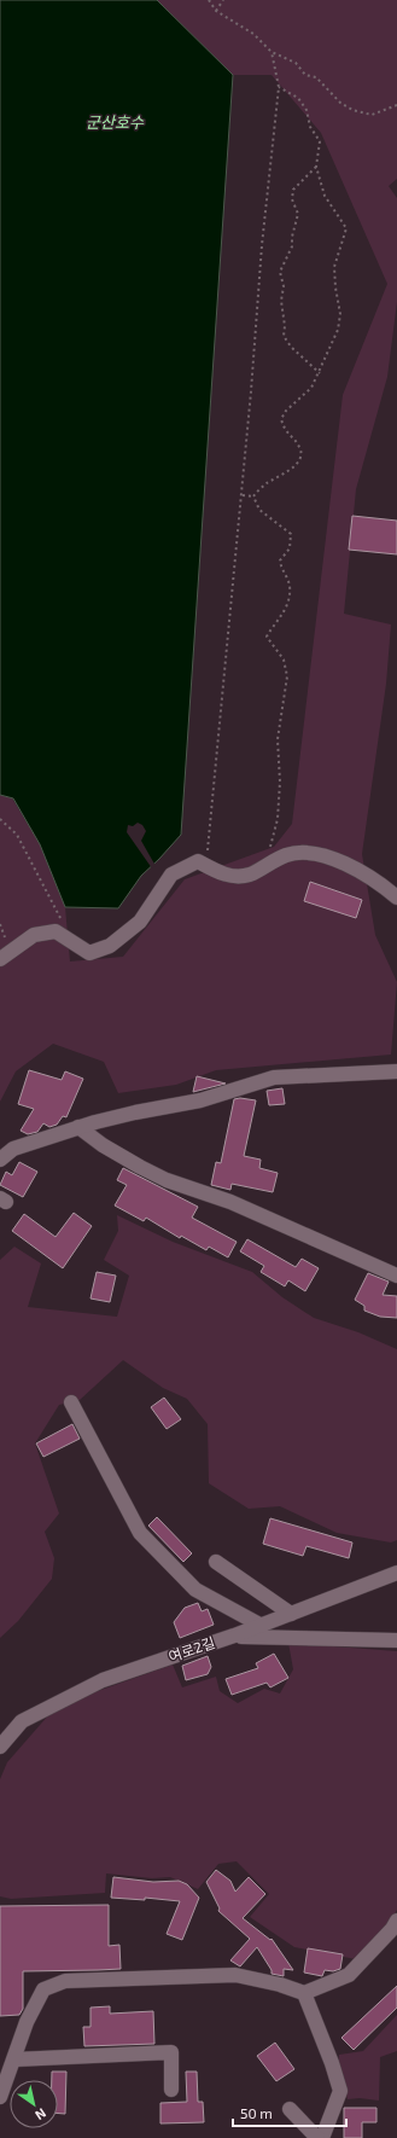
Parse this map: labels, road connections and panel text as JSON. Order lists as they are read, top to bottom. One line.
{"streets":{"street":["여로2길"]},"water":["군산호수"],"scale_bar":"50 m","north":"bottom right"}
